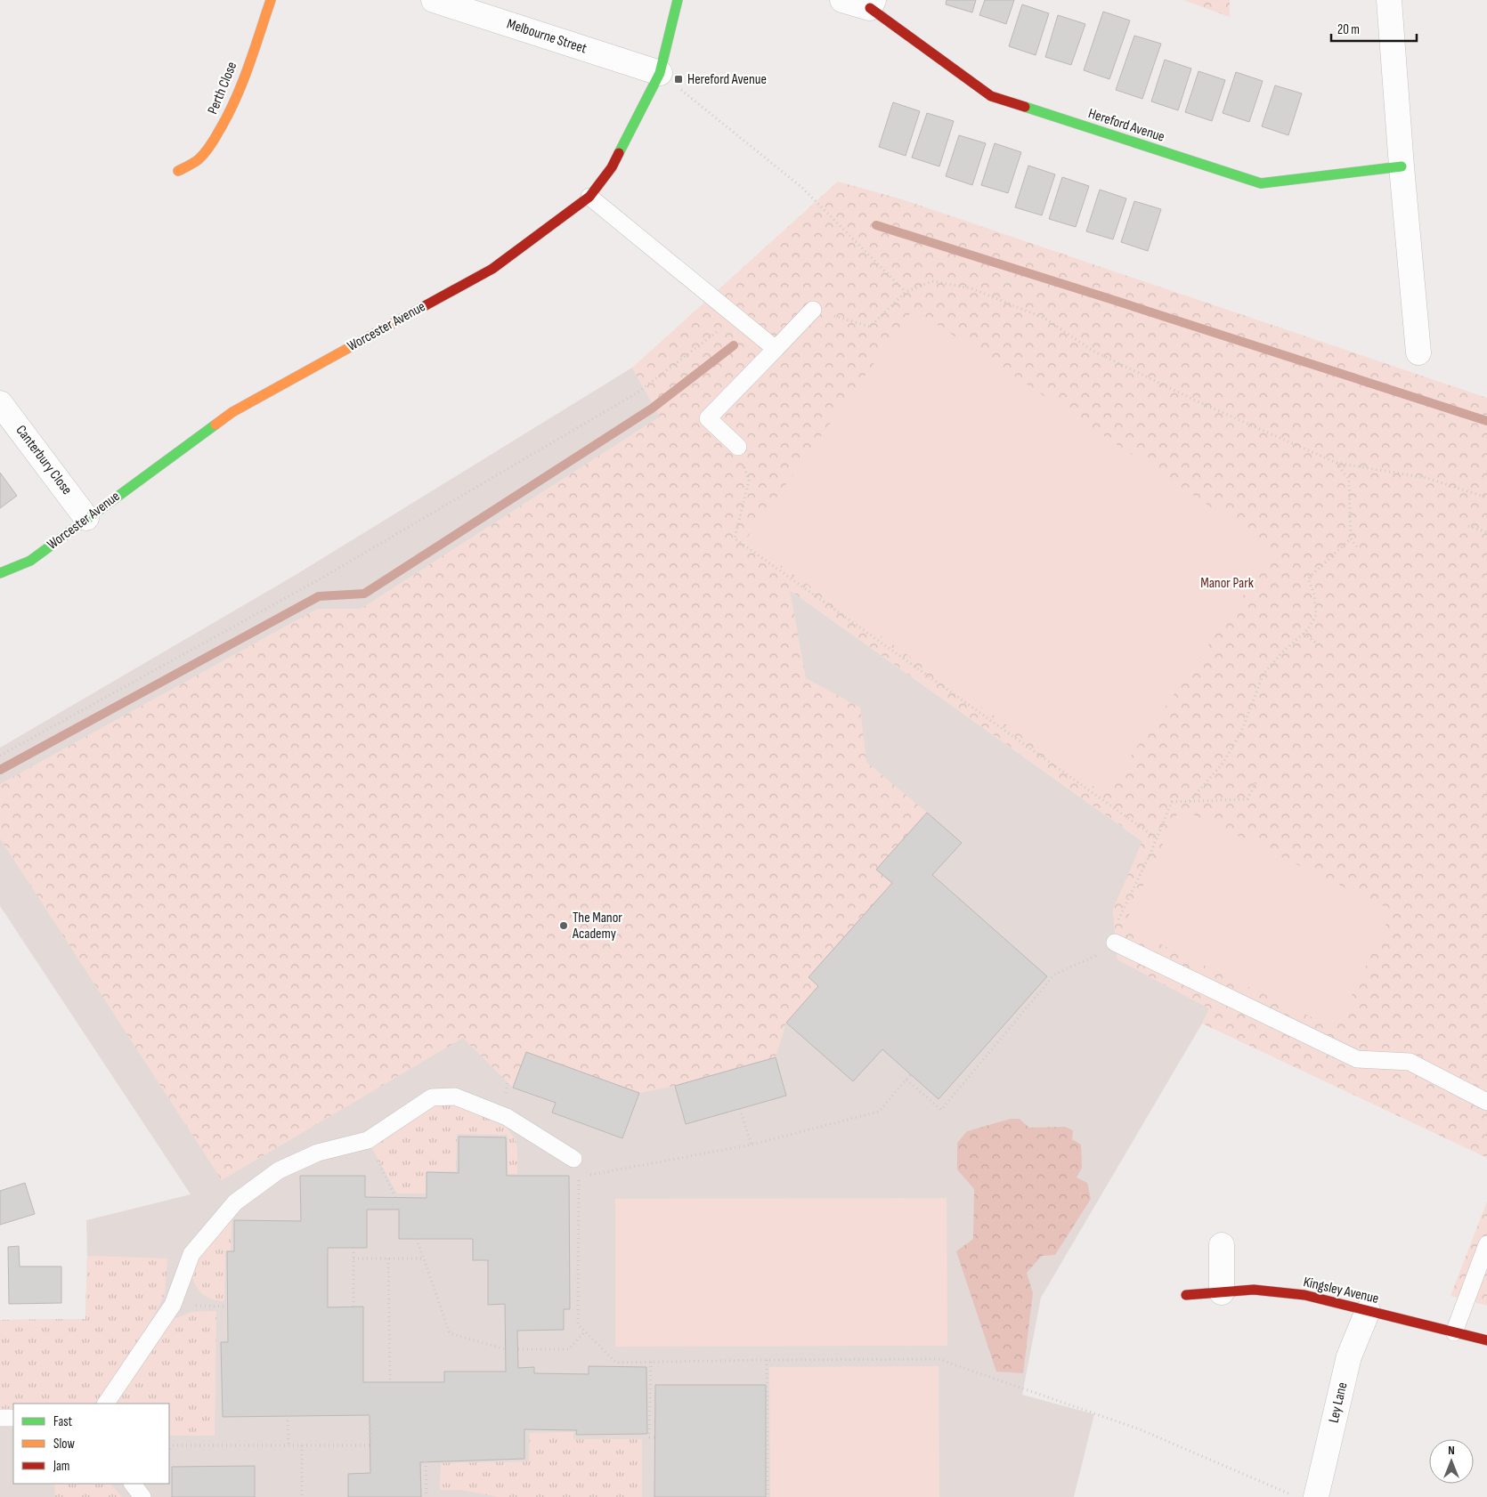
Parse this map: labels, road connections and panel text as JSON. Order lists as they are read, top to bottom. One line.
{"streets":{"street":["Melbourne Street","Perth Close","Hereford Avenue","Worcester Avenue","Canterbury Close","Kingsley Avenue","Ley Lane"]},"crossings":[["Melbourne Street","Worcester Avenue"],["Worcester Avenue","Canterbury Close"],["Kingsley Avenue","Ley Lane"]],"parks":["Manor Park"],"places":{"transit":["Hereford Avenue"],"other":["The Manor Academy"]},"legend":["Fast","Slow","Jam"],"scale_bar":"20 m","north":"top"}
